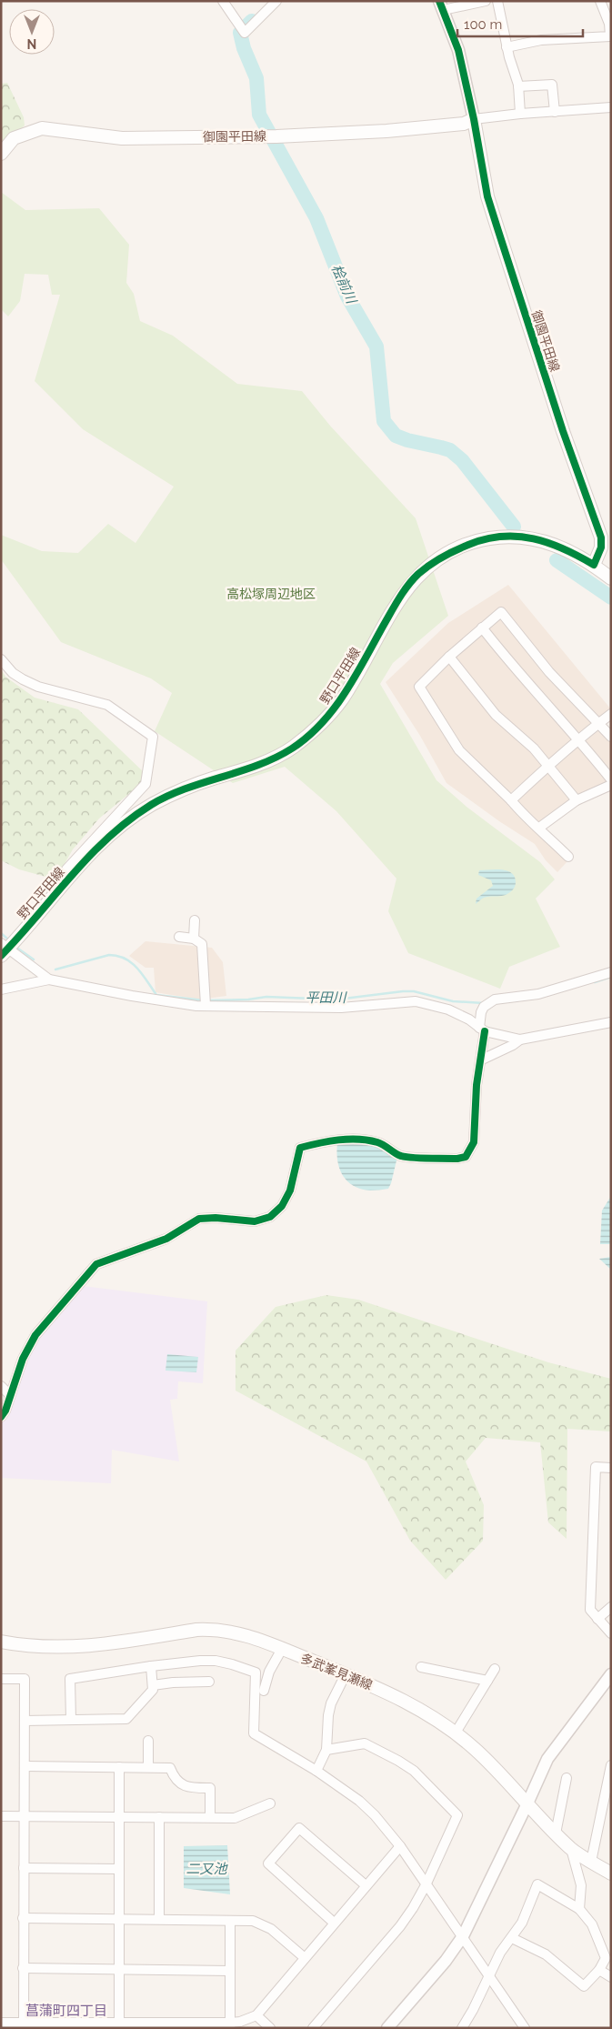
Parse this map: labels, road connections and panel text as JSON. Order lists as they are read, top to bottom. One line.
{"streets":{"main road":["御園平田線","野口平田線","多武峯見瀬線"]},"crossings":[["御園平田線","野口平田線"]],"districts":["菖蒲町四丁目"],"water":["桧前川","平田川","二又池"],"parks":["高松塚周辺地区"],"scale_bar":"100 m","north":"bottom"}
